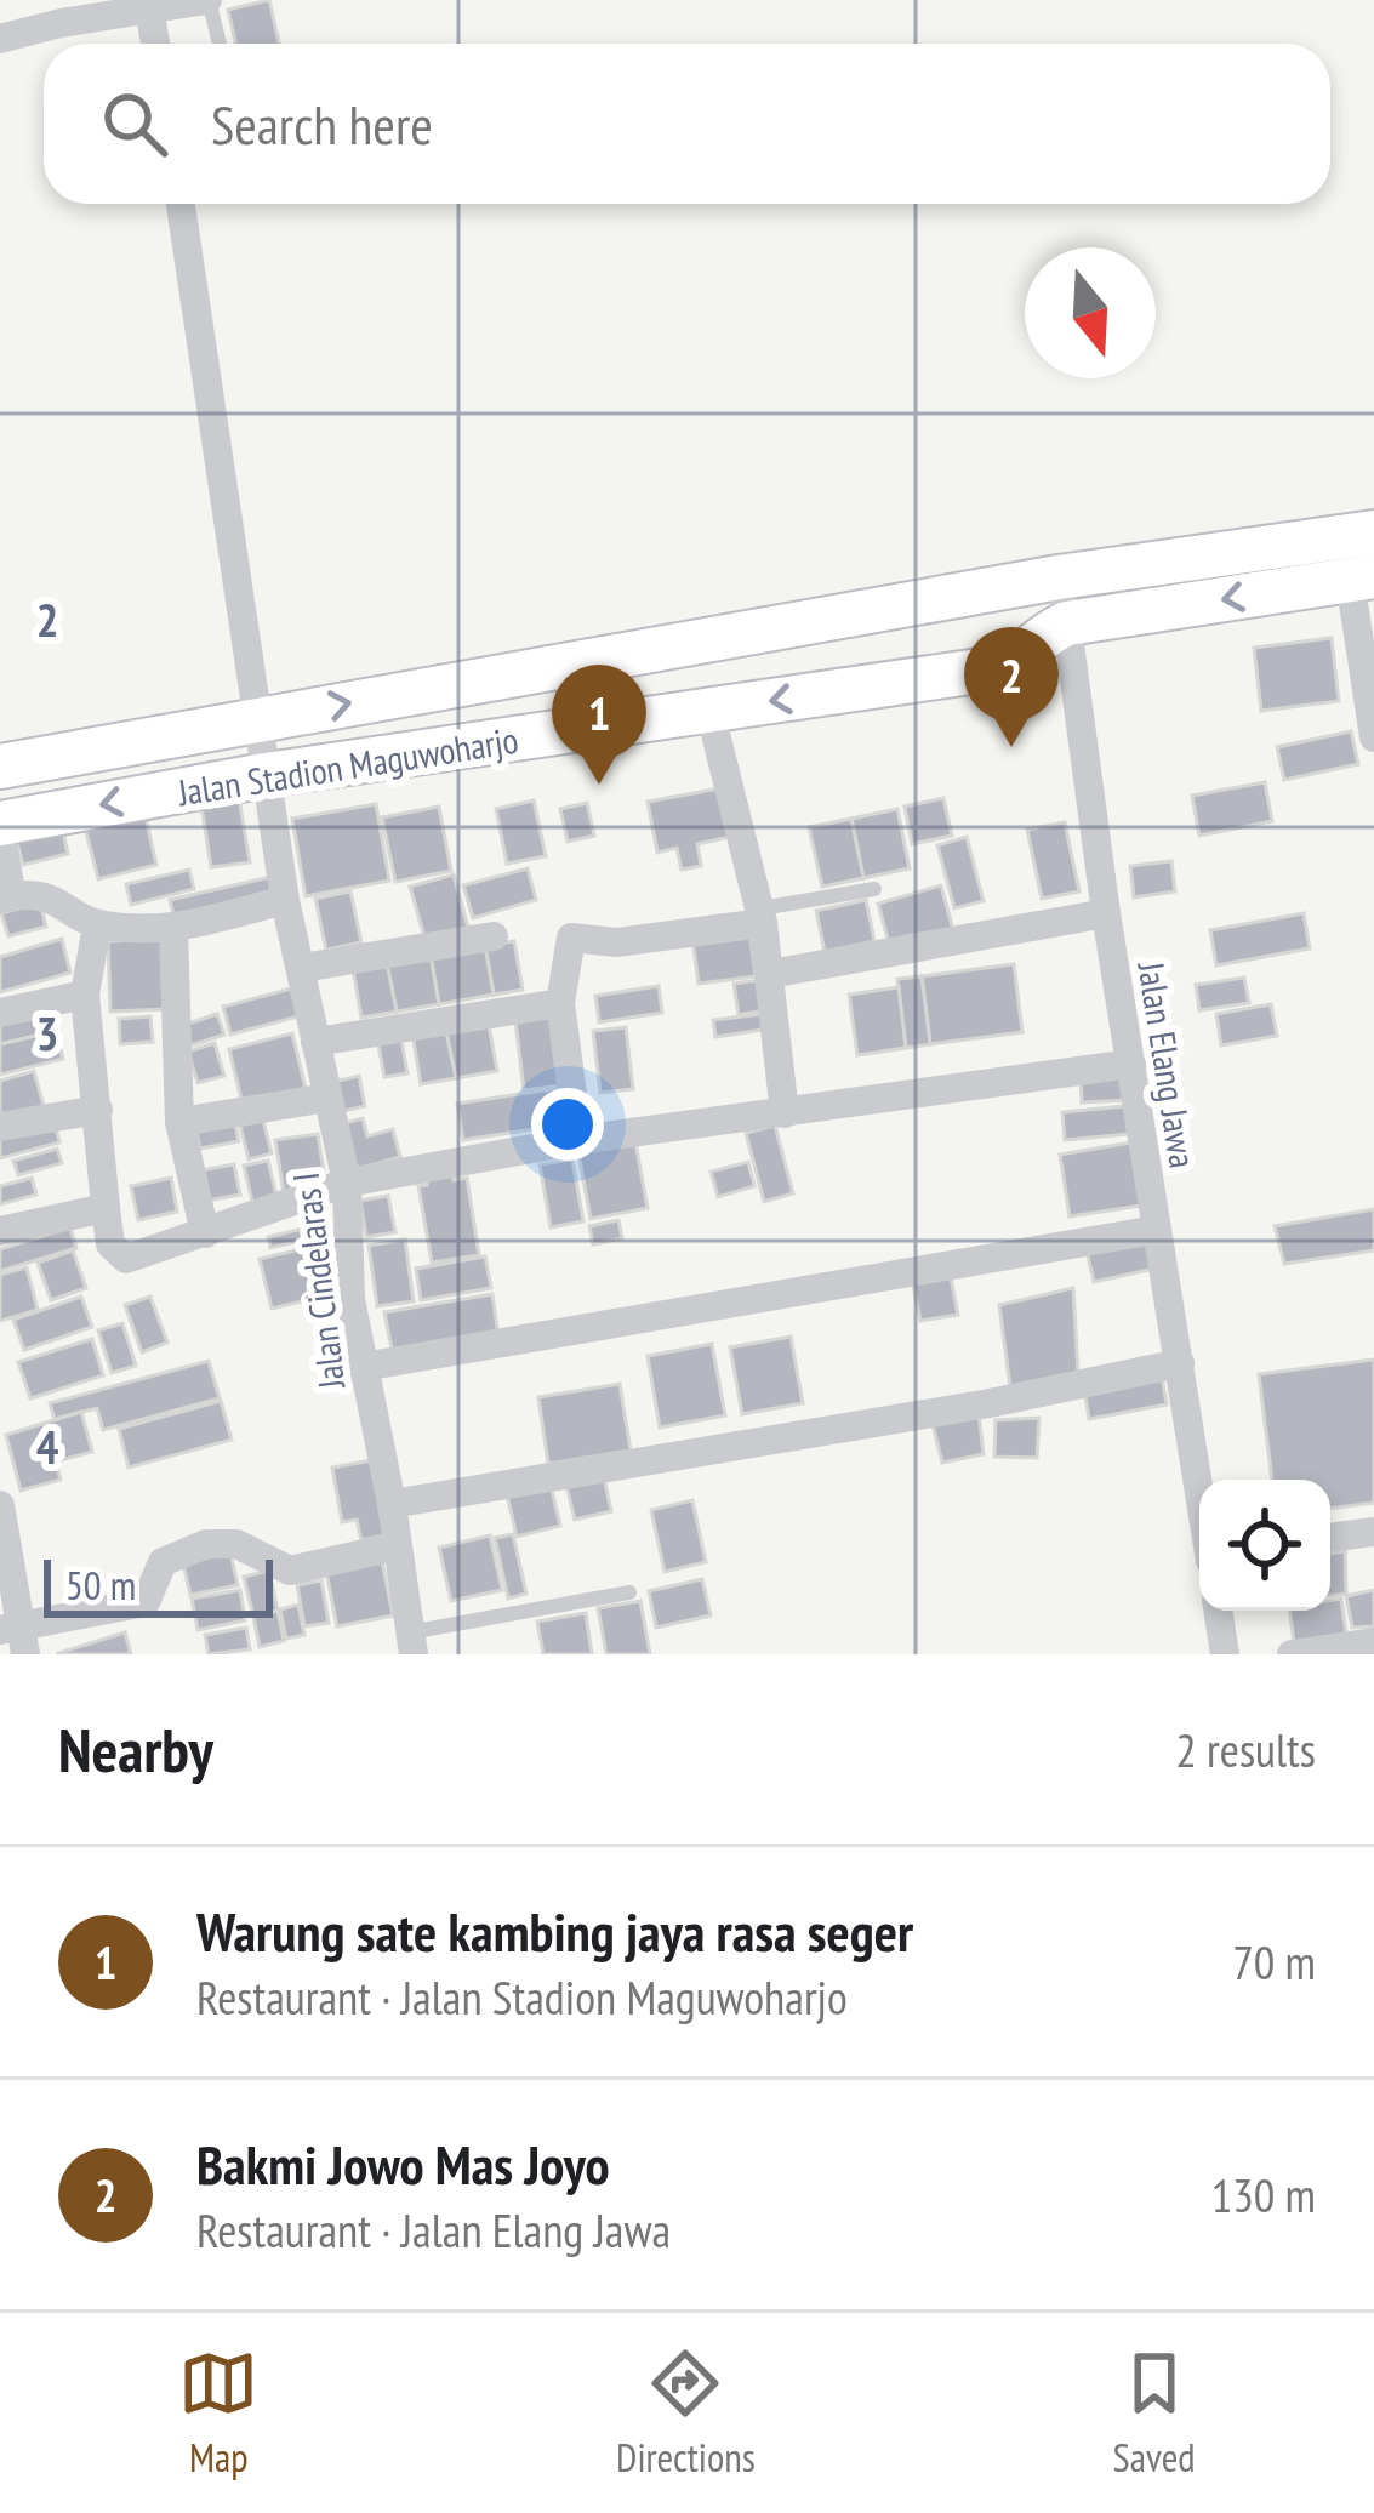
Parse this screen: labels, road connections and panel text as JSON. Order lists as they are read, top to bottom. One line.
{"streets":{"main road":["Jalan Stadion Maguwoharjo"],"street":["Jalan Elang Jawa","Jalan Cindelaras I"]},"crossings":[["Jalan Stadion Maguwoharjo","Jalan Elang Jawa"],["Jalan Stadion Maguwoharjo","Jalan Cindelaras I"]],"scale_bar":"50 m","north":"bottom","page":{"search":"Search here","pins":["2","1"],"scale":"50 m","heading":["Nearby","2 results"],"list":[{"mark":"1","name":"Warung sate kambing jaya rasa seger","note":"Restaurant · Jalan Stadion Maguwoharjo","value":"70 m"},{"mark":"2","name":"Bakmi Jowo Mas Joyo","note":"Restaurant · Jalan Elang Jawa","value":"130 m"}],"nav":["Map","Directions","Saved"]},"grid":{"rows":["2","3","4"]}}
